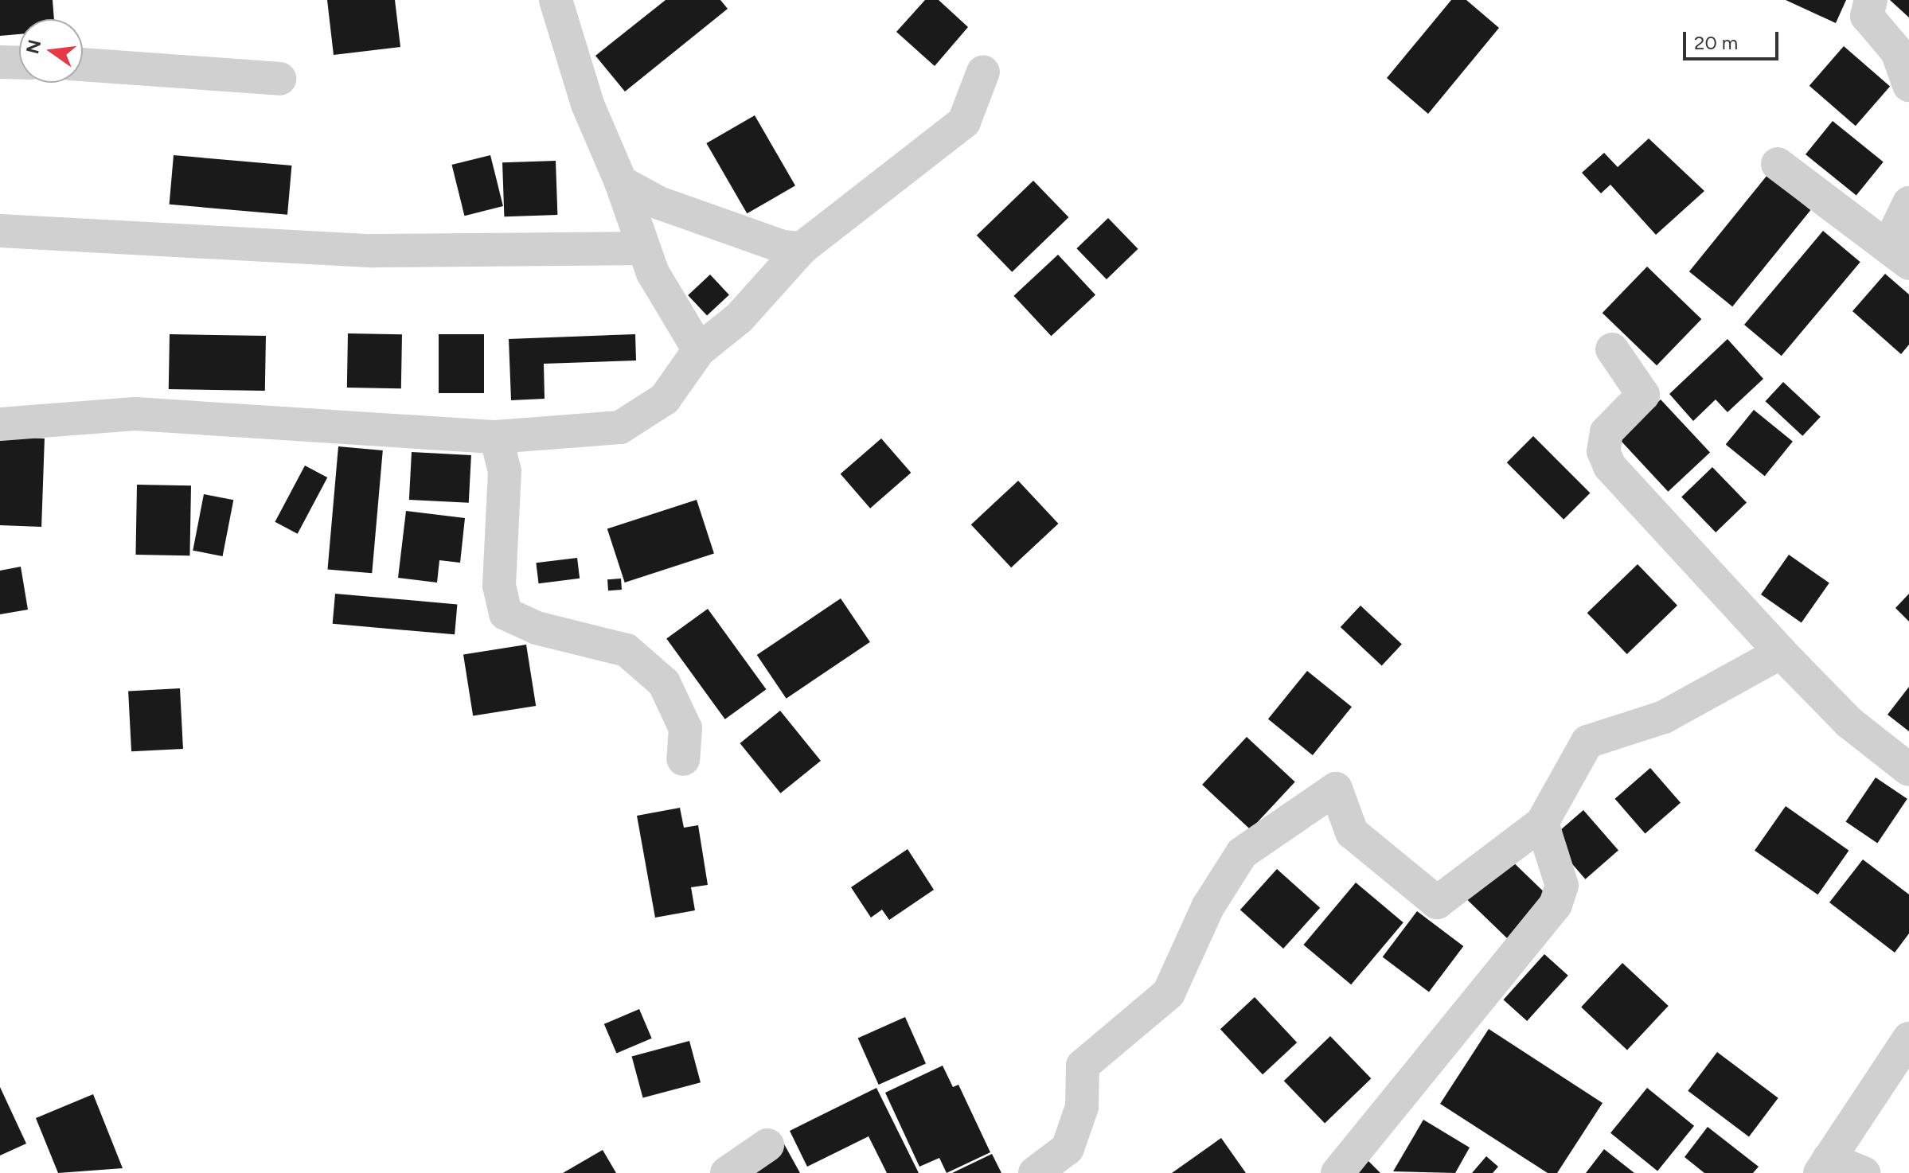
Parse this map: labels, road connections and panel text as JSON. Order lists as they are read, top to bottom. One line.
{"scale_bar":"20 m","north":"left"}
